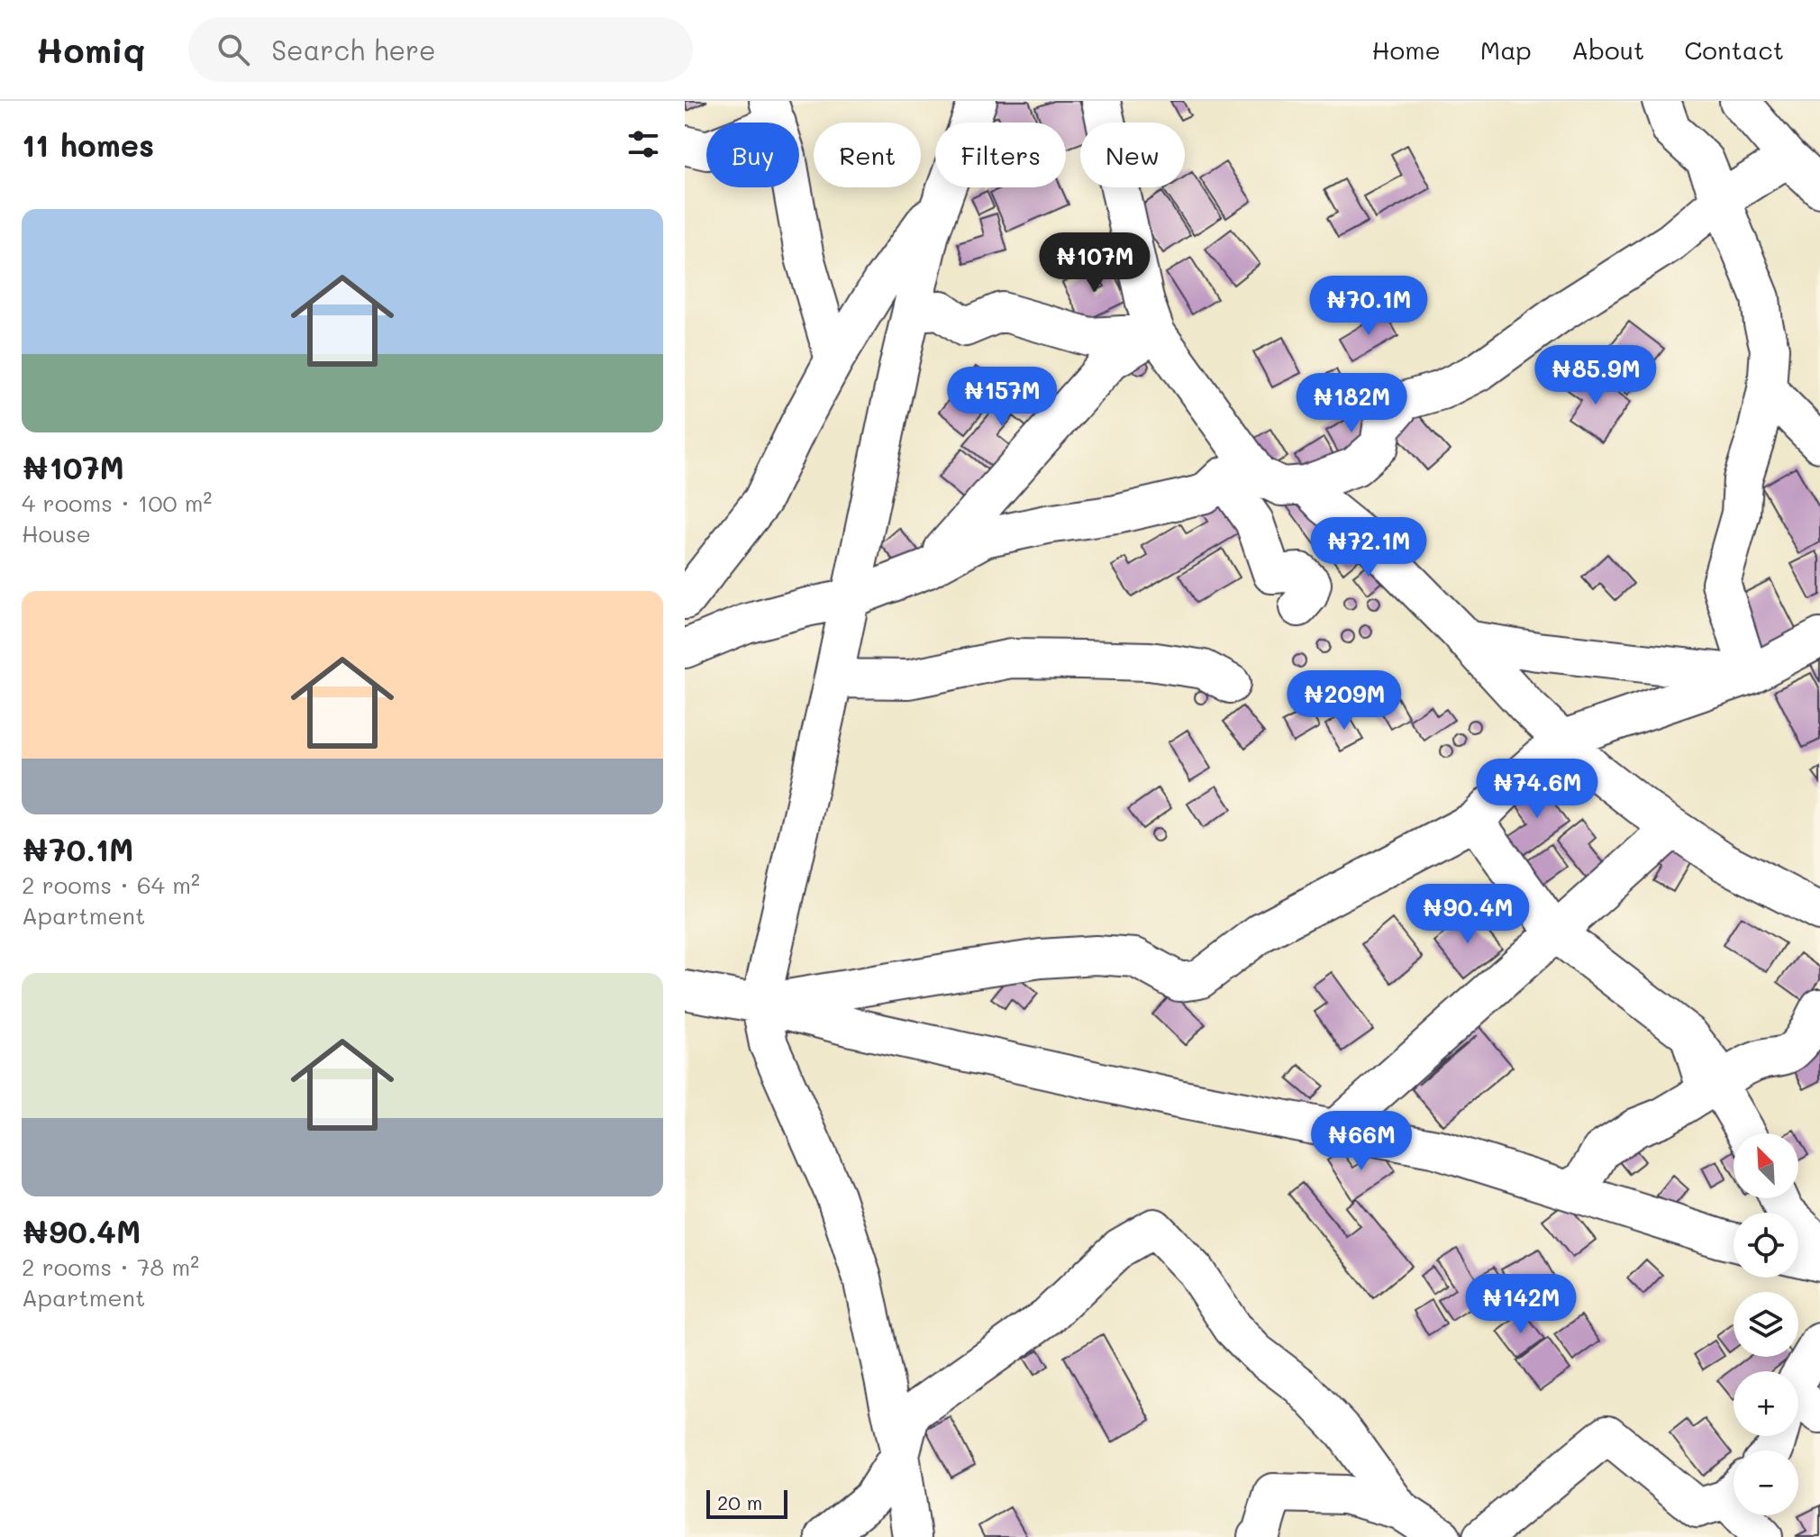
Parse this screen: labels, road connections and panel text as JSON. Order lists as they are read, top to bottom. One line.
{"scale_bar":"20 m","north":"top left","page":{"header":"Homiq","search":"Search here","nav":["Home","Map","About","Contact"],"heading":"11 homes","chip":["Buy","Rent","Filters","New"],"list":[{"name":"₦107M","note":"4 rooms · 100 m² · House"},{"name":"₦70.1M","note":"2 rooms · 64 m² · Apartment"},{"name":"₦90.4M","note":"2 rooms · 78 m² · Apartment"}],"price":["₦107M","₦70.1M","₦85.9M","₦157M","₦182M","₦72.1M","₦209M","₦74.6M","₦90.4M","₦66M","₦142M"],"map_buttons":["+","−"],"scale":"20 m"}}
